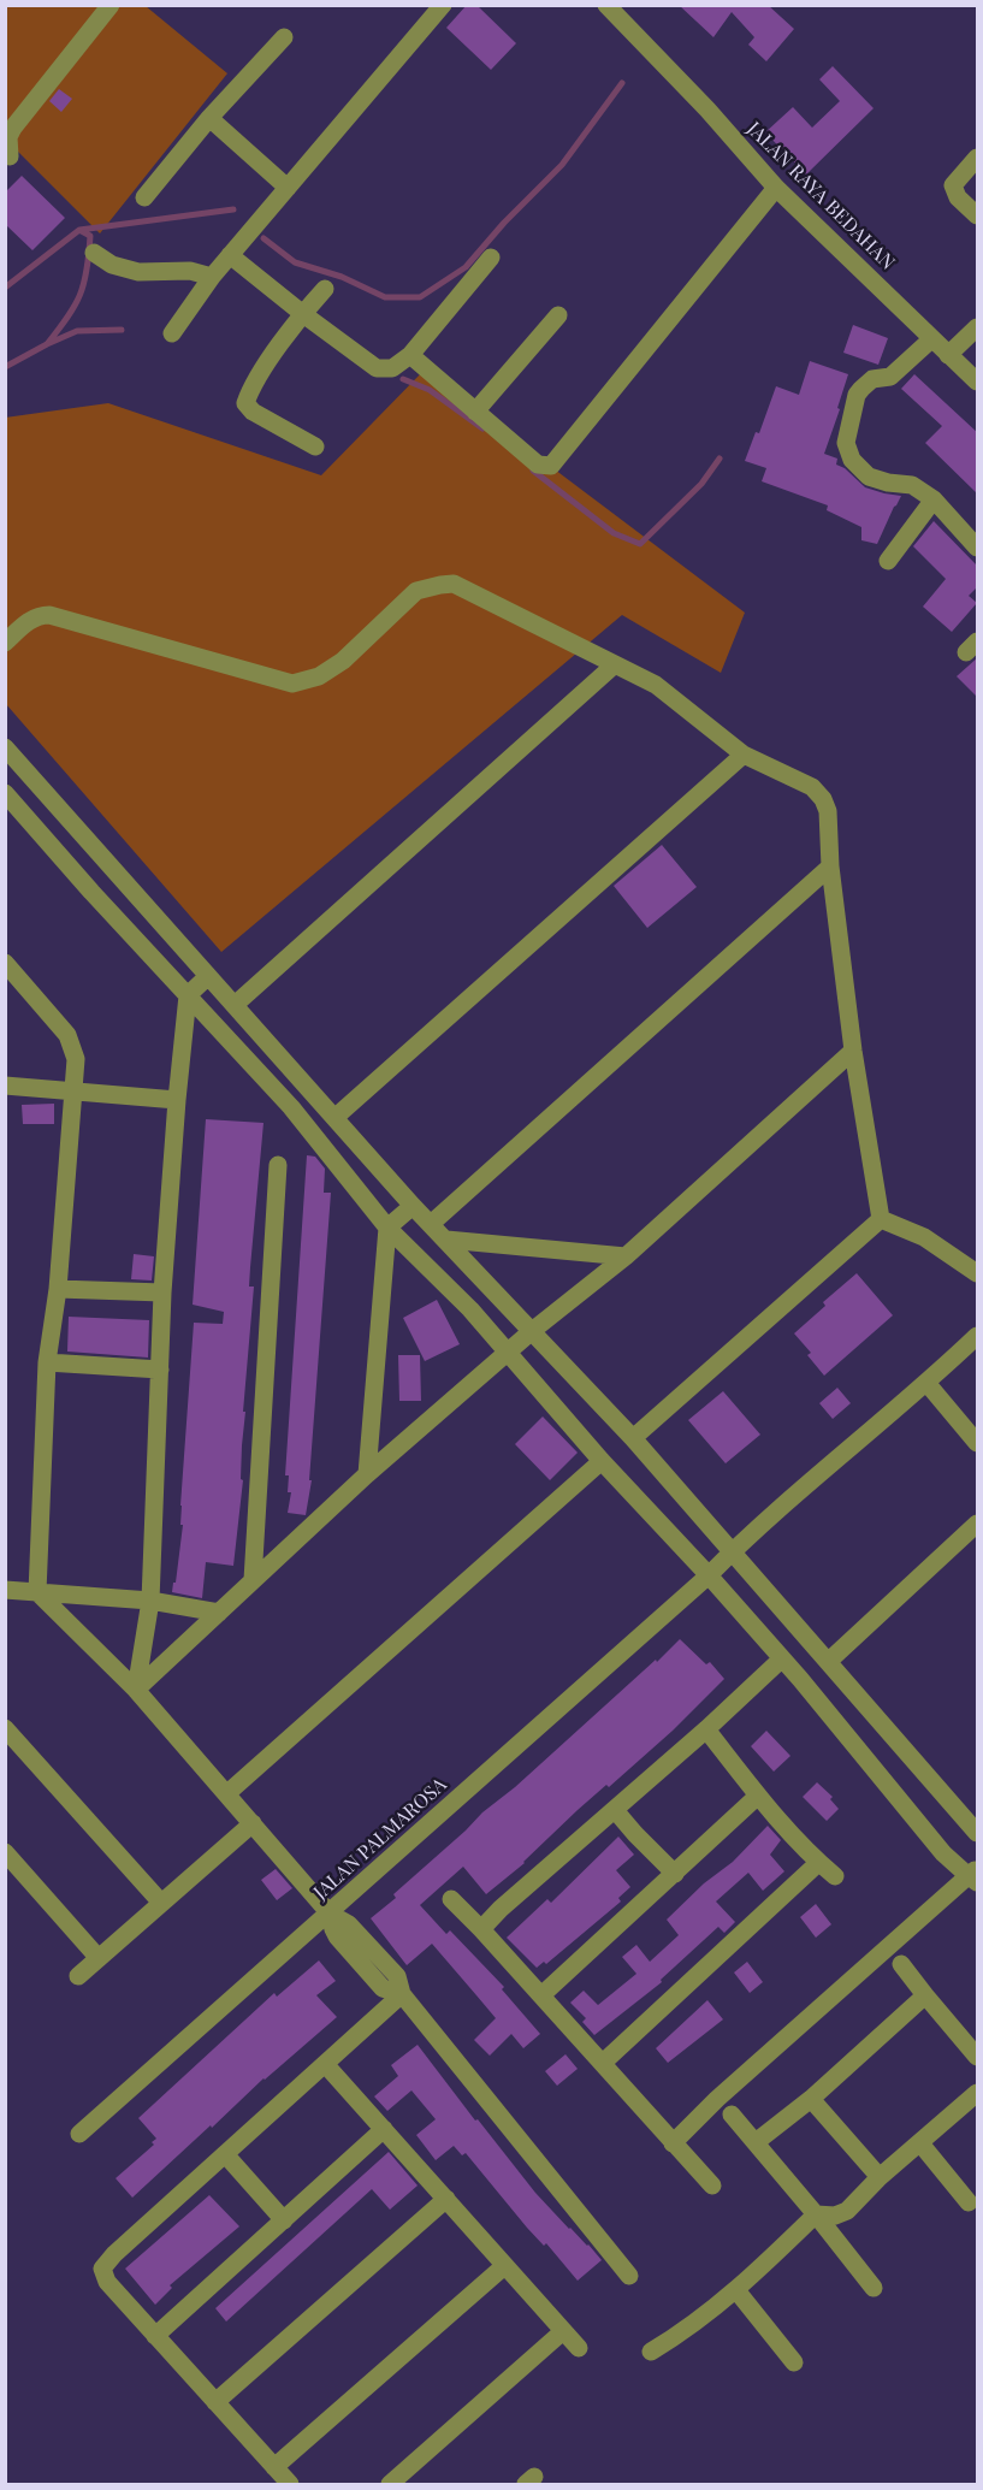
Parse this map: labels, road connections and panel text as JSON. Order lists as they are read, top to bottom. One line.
{"streets":{"street":["JALAN RAYA BEDAHAN","JALAN PALMAROSA"]}}
